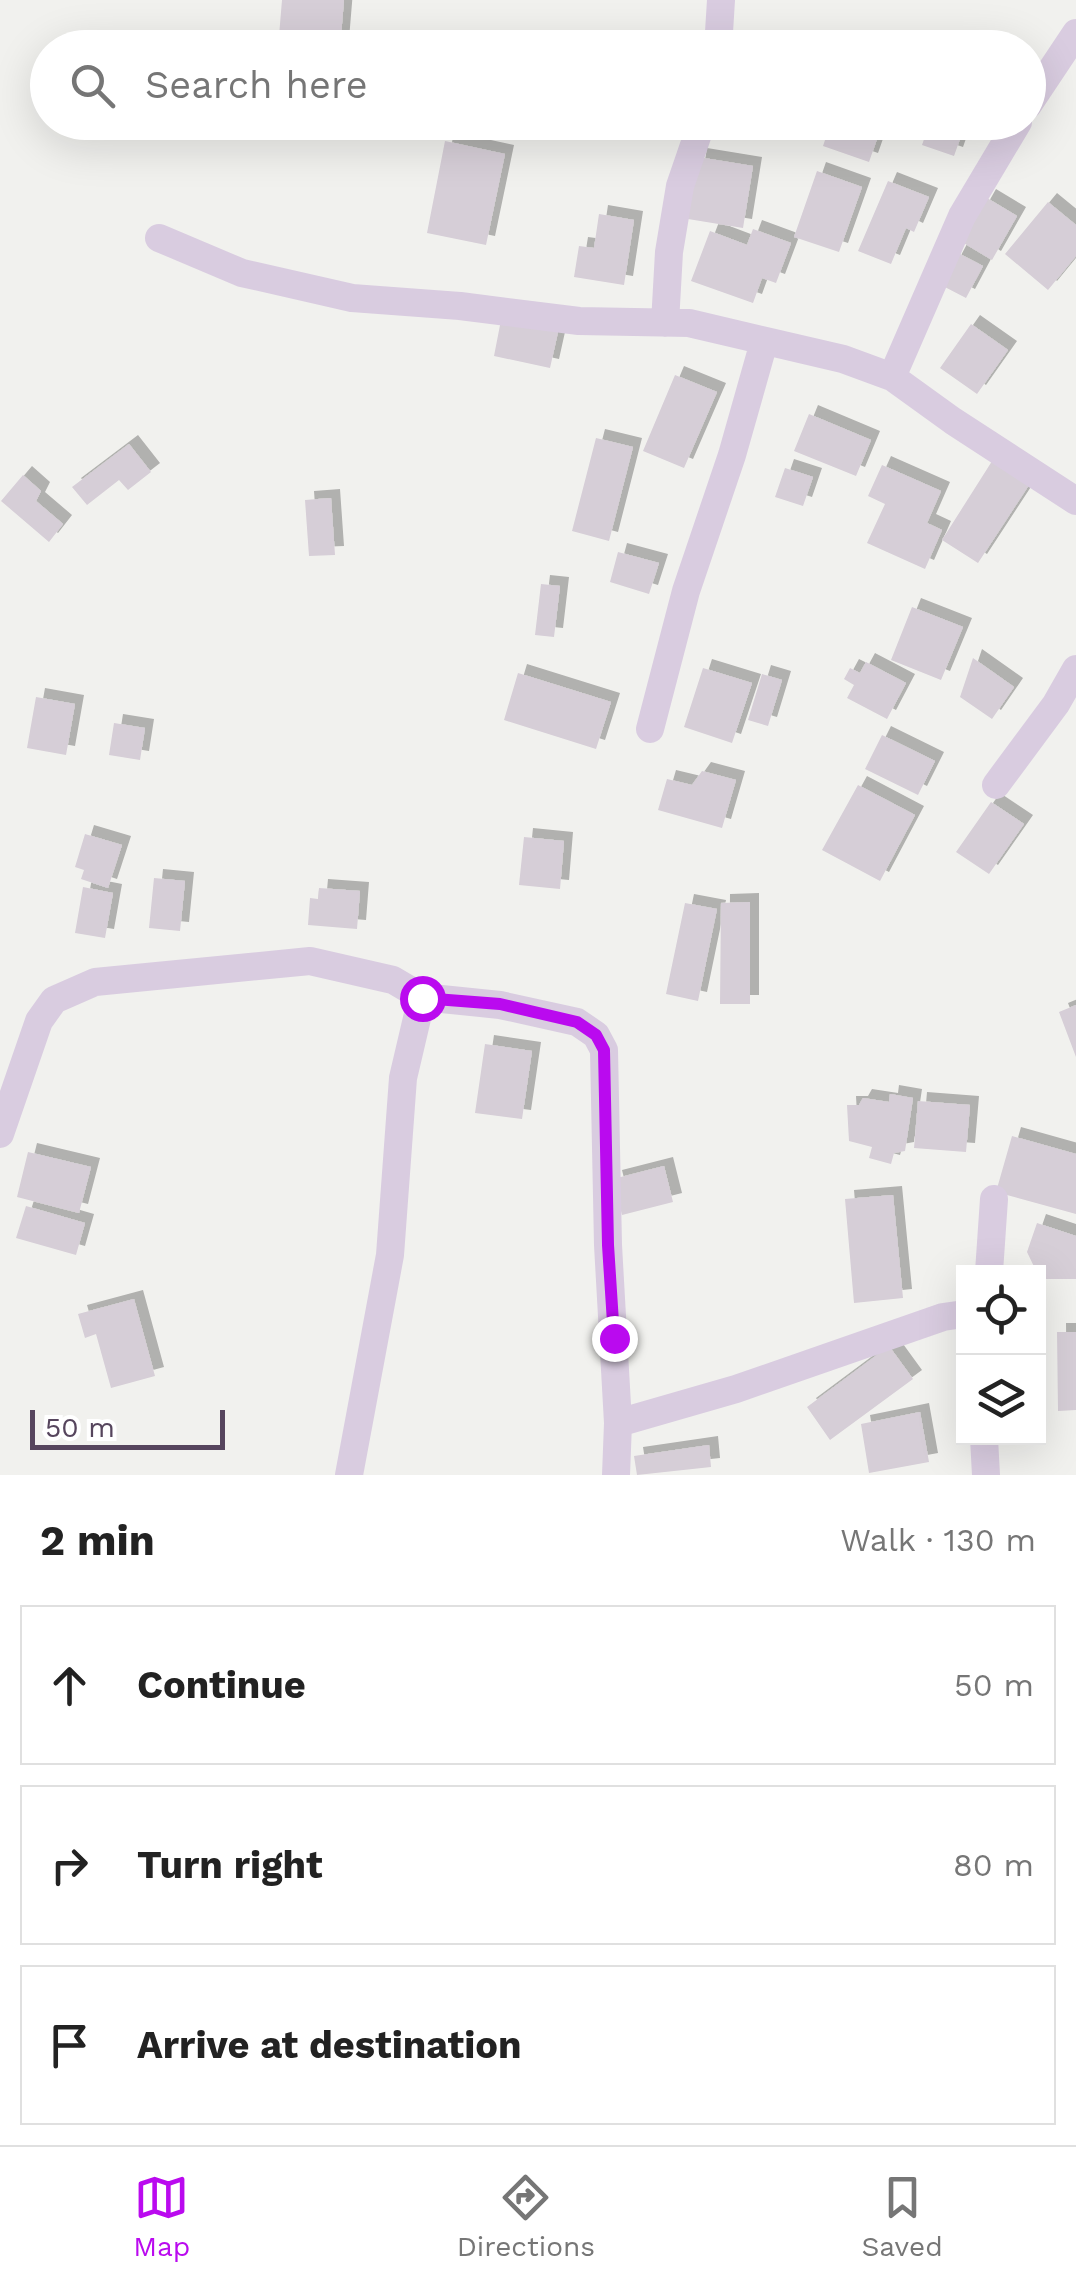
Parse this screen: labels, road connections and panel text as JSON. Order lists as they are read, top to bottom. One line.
{"scale_bar":"50 m","page":{"search":"Search here","scale":"50 m","heading":["2 min","Walk · 130 m"],"list":[["Continue","50 m"],["Turn right","80 m"],"Arrive at destination"],"nav":["Map","Directions","Saved"]}}
